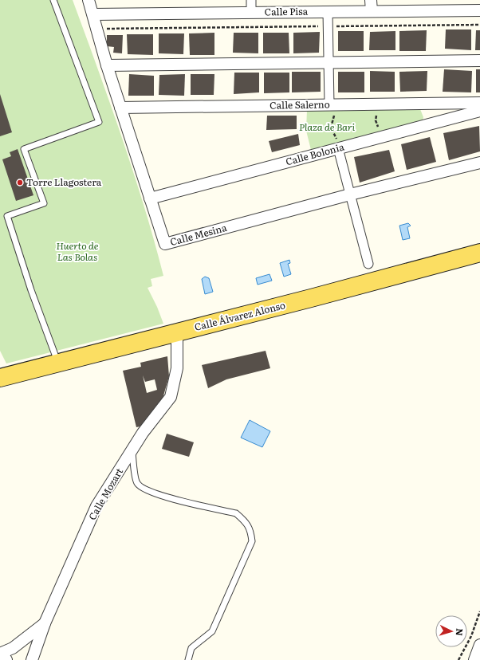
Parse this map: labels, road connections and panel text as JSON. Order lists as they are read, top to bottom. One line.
{"streets":{"main road":["Calle Álvarez Alonso"],"street":["Calle Pisa","Calle Salerno","Calle Bolonia","Calle Mesina","Calle Mozart"]},"crossings":[["Calle Pisa","Calle Mesina"],["Calle Salerno","Calle Mesina"],["Calle Bolonia","Calle Mesina"],["Calle Álvarez Alonso","Calle Mozart"]],"parks":["Plaza de Bari","Huerto de Las Bolas"],"places":["Torre Llagostera"],"north":"right"}
